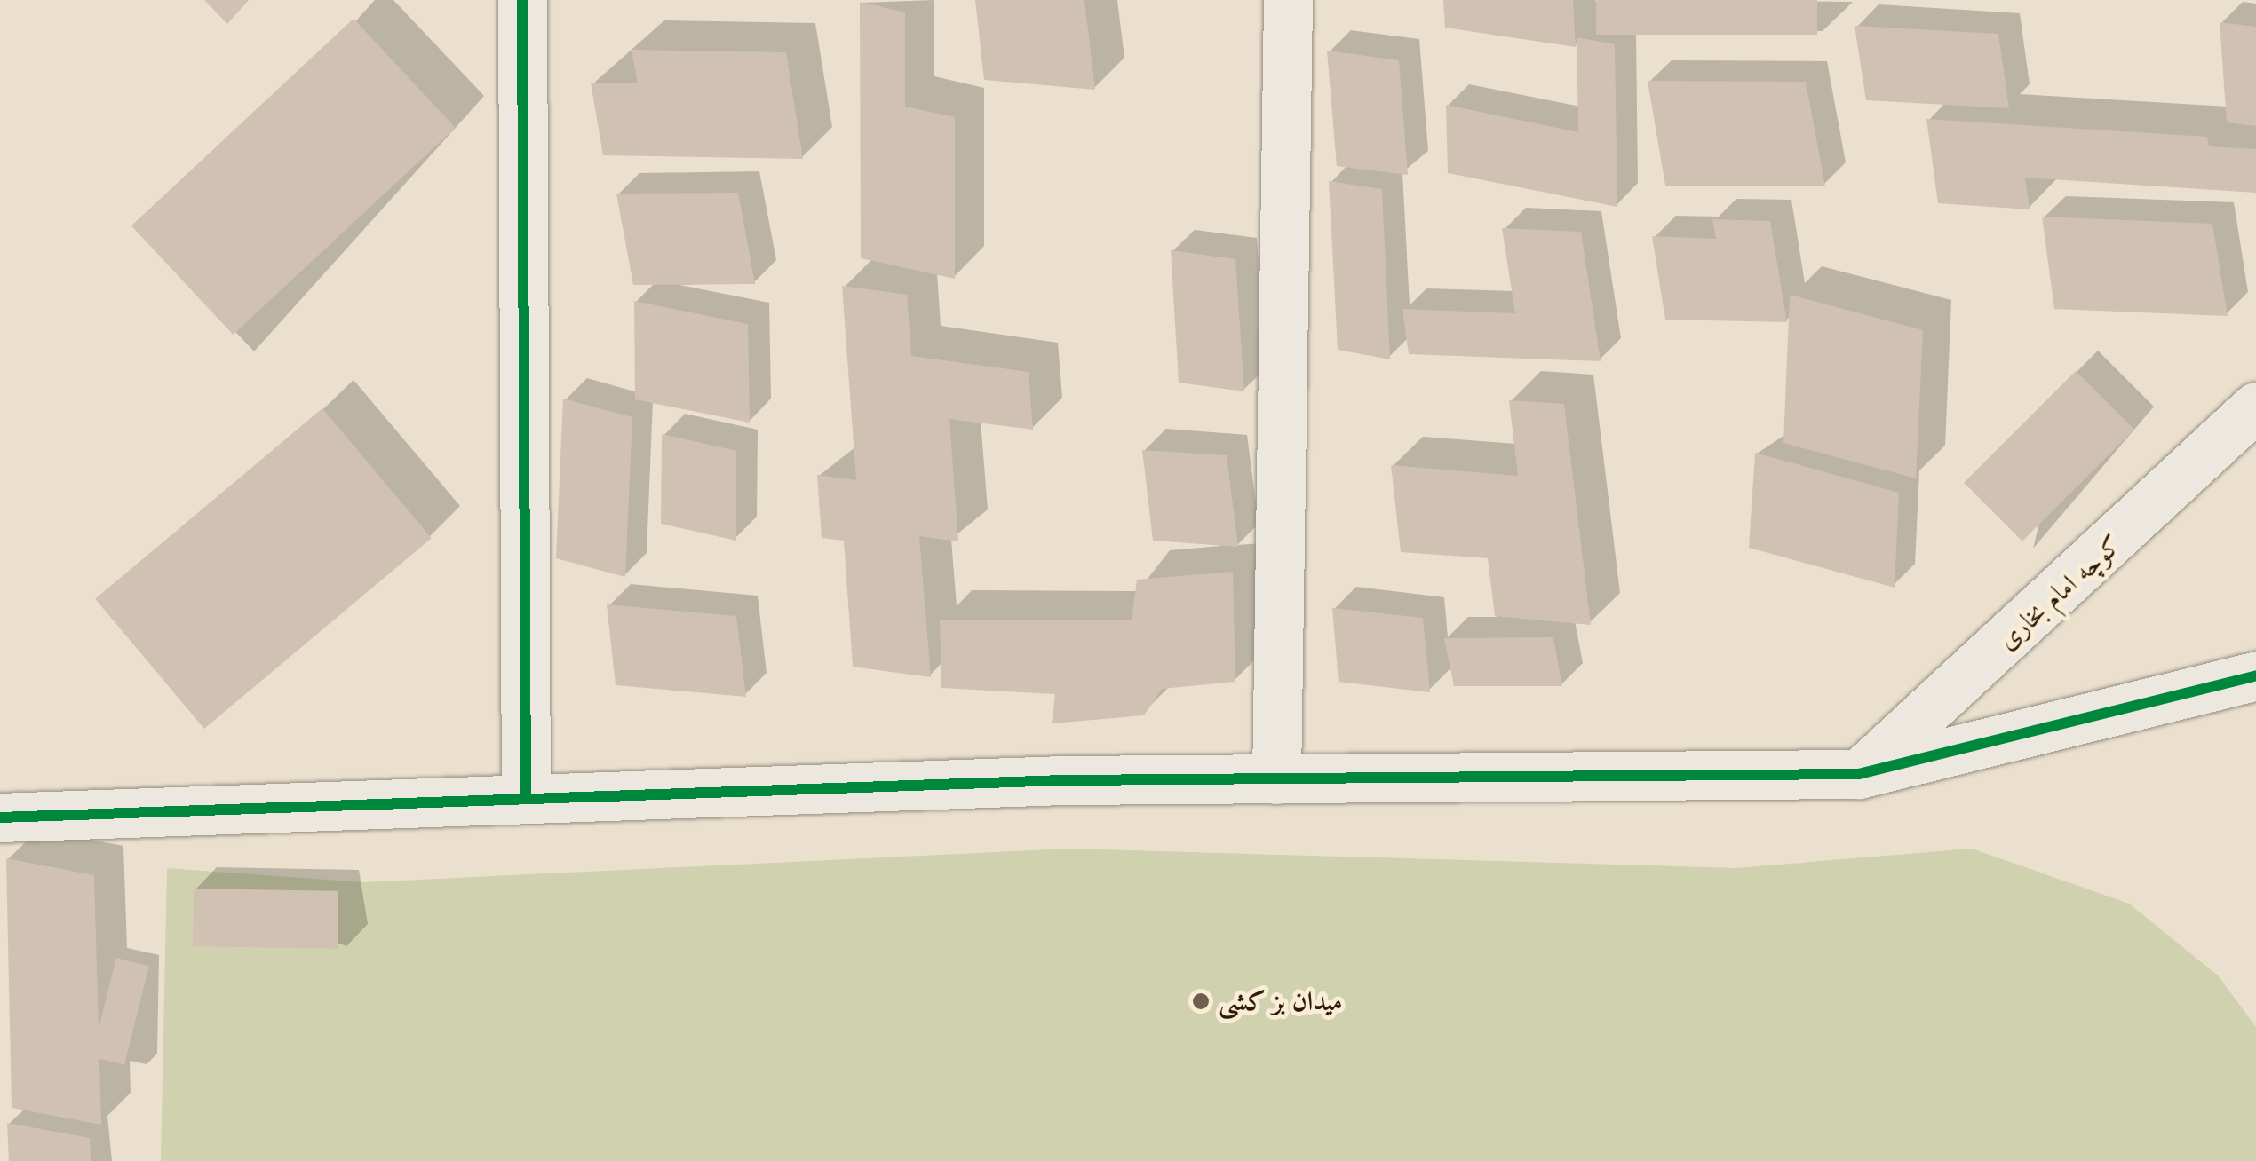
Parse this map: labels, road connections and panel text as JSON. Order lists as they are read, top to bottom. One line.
{"streets":{"street":["کوچه امام بخاری"]},"places":["میدان بز کشی"]}
